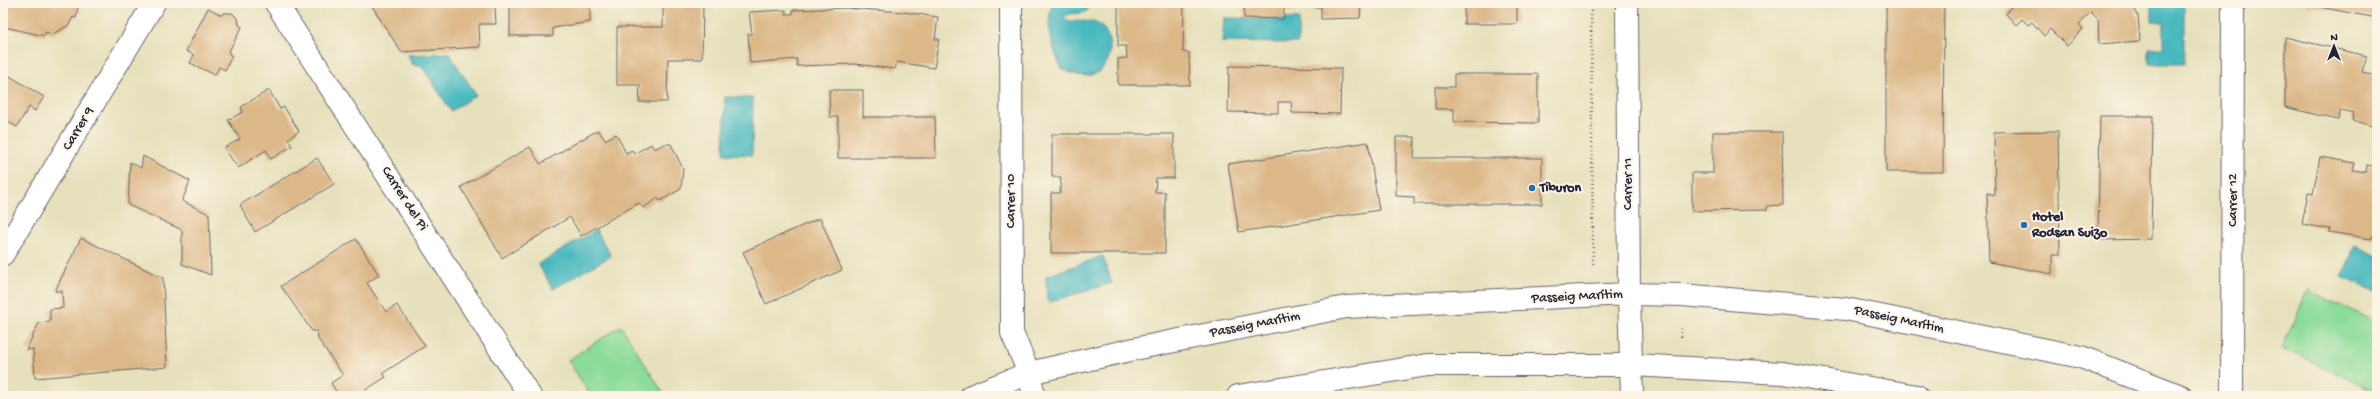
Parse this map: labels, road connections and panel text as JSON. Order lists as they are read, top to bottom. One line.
{"streets":{"street":["Carrer 9","Carrer 11","Carrer del Pi","Carrer 12","Carrer 10","Passeig Marítim"]},"crossings":[["Carrer 11","Passeig Marítim"],["Carrer 10","Passeig Marítim"]],"places":["Tiburon","Hotel Rodsan Suizo"],"north":"top"}
